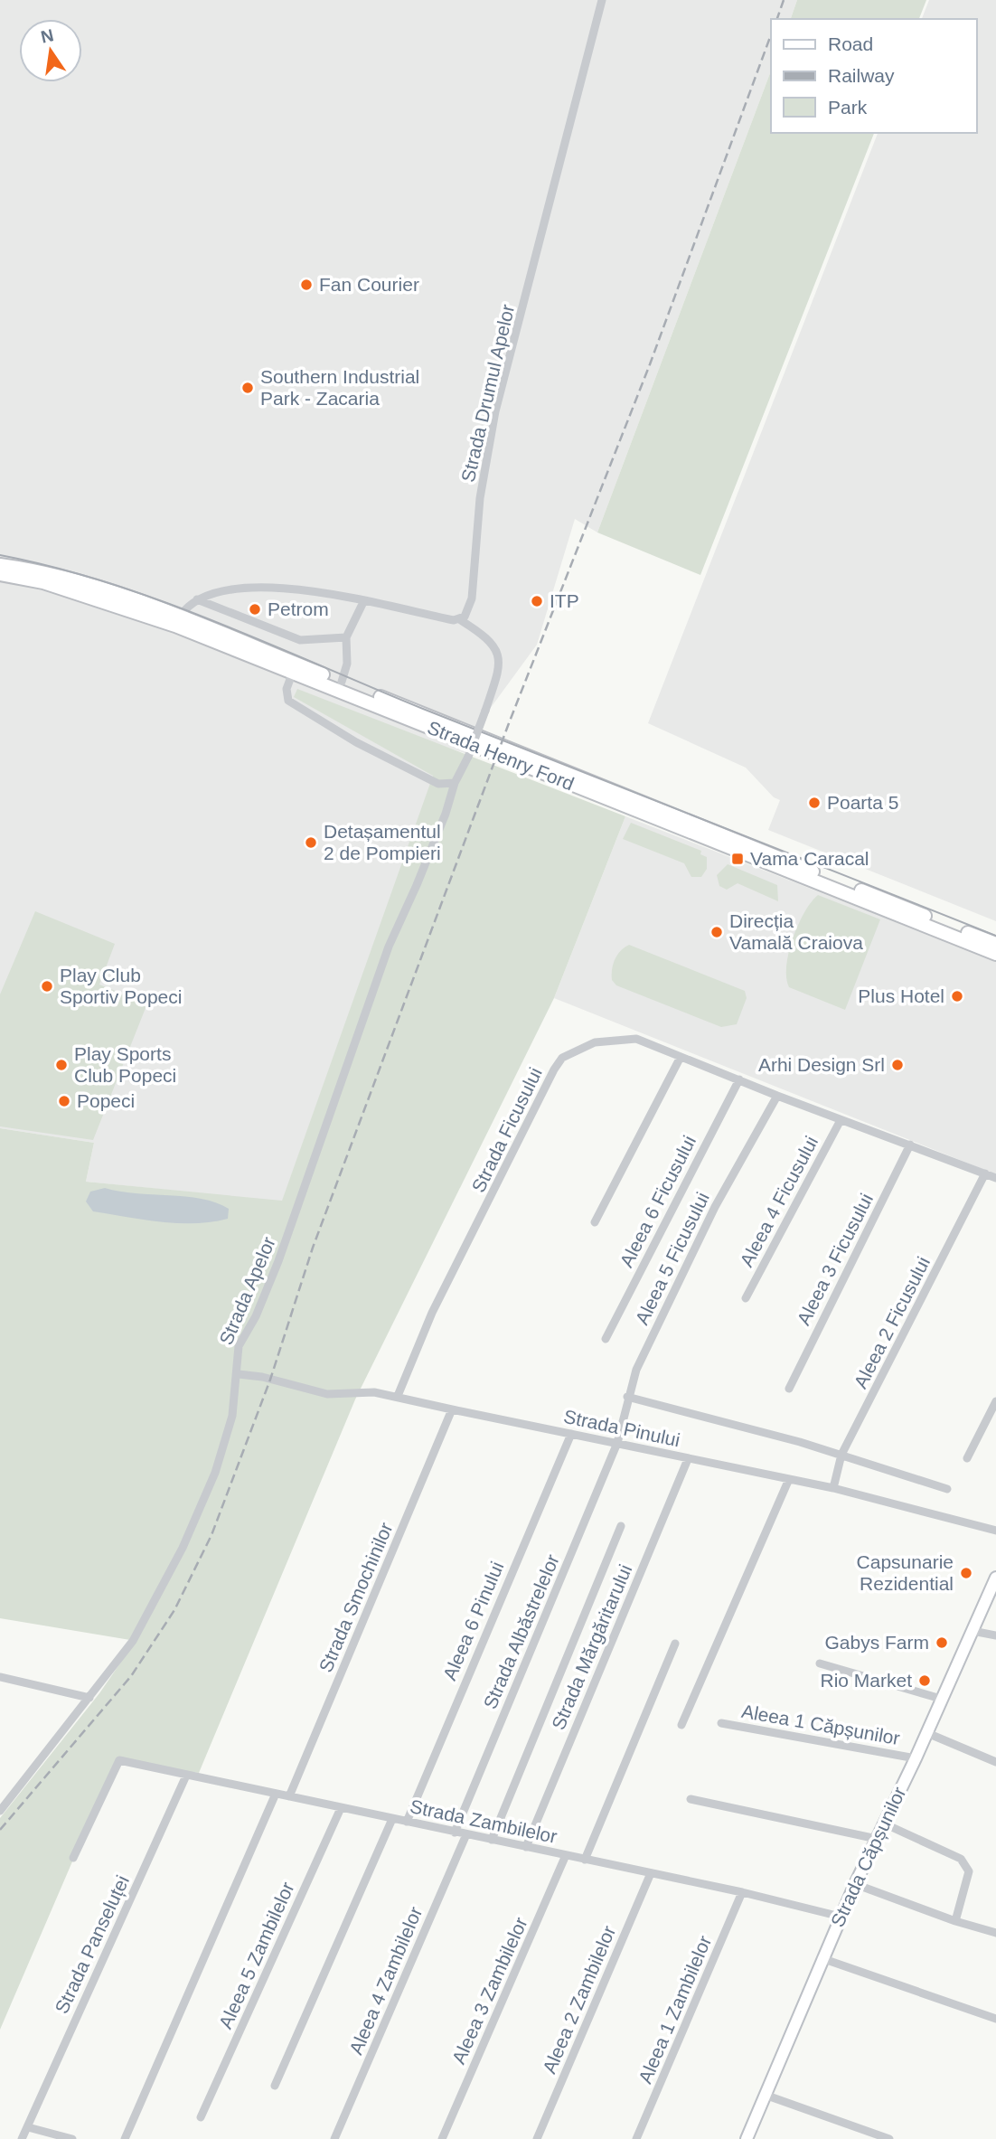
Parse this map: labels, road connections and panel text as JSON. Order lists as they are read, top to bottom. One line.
{"streets":{"main road":["Strada Henry Ford"],"street":["Strada Drumul Apelor","Strada Ficusului","Aleea 6 Ficusului","Aleea 4 Ficusului","Aleea 5 Ficusului","Aleea 3 Ficusului","Strada Apelor","Aleea 2 Ficusului","Strada Pinului","Strada Smochinilor","Aleea 6 Pinului","Strada Albăstrelelor","Strada Mărgăritarului","Aleea 1 Căpșunilor","Strada Zambilelor","Strada Căpșunilor","Strada Panseluței","Aleea 5 Zambilelor","Aleea 4 Zambilelor","Aleea 3 Zambilelor","Aleea 2 Zambilelor","Aleea 1 Zambilelor"]},"crossings":[["Strada Drumul Apelor","Strada Apelor"],["Strada Ficusului","Aleea 6 Ficusului"],["Strada Ficusului","Aleea 4 Ficusului"],["Strada Ficusului","Aleea 5 Ficusului"],["Strada Ficusului","Aleea 3 Ficusului"],["Strada Ficusului","Aleea 2 Ficusului"],["Strada Ficusului","Strada Pinului"],["Aleea 5 Ficusului","Strada Pinului"],["Aleea 5 Ficusului","Strada Albăstrelelor"],["Strada Apelor","Strada Pinului"],["Aleea 2 Ficusului","Strada Pinului"],["Strada Pinului","Strada Smochinilor"],["Strada Pinului","Aleea 6 Pinului"],["Strada Pinului","Strada Albăstrelelor"],["Strada Pinului","Strada Mărgăritarului"],["Strada Smochinilor","Strada Zambilelor"],["Aleea 6 Pinului","Strada Zambilelor"],["Strada Albăstrelelor","Strada Zambilelor"],["Strada Mărgăritarului","Strada Zambilelor"],["Aleea 1 Căpșunilor","Strada Căpșunilor"],["Strada Zambilelor","Strada Căpșunilor"],["Strada Zambilelor","Strada Panseluței"],["Strada Zambilelor","Aleea 5 Zambilelor"],["Strada Zambilelor","Aleea 4 Zambilelor"],["Strada Zambilelor","Aleea 3 Zambilelor"],["Strada Zambilelor","Aleea 2 Zambilelor"],["Strada Zambilelor","Aleea 1 Zambilelor"]],"places":{"other":["Fan Courier","Southern Industrial Park - Zacaria","ITP","Petrom","Poarta 5","Detașamentul 2 de Pompieri","Direcția Vamală Craiova","Play Club Sportiv Popeci","Plus Hotel","Play Sports Club Popeci","Arhi Design Srl","Popeci","Capsunarie Rezidential","Gabys Farm","Rio Market"],"transit":["Vama Caracal"]},"legend":["Road","Railway","Park"],"north":"top"}
